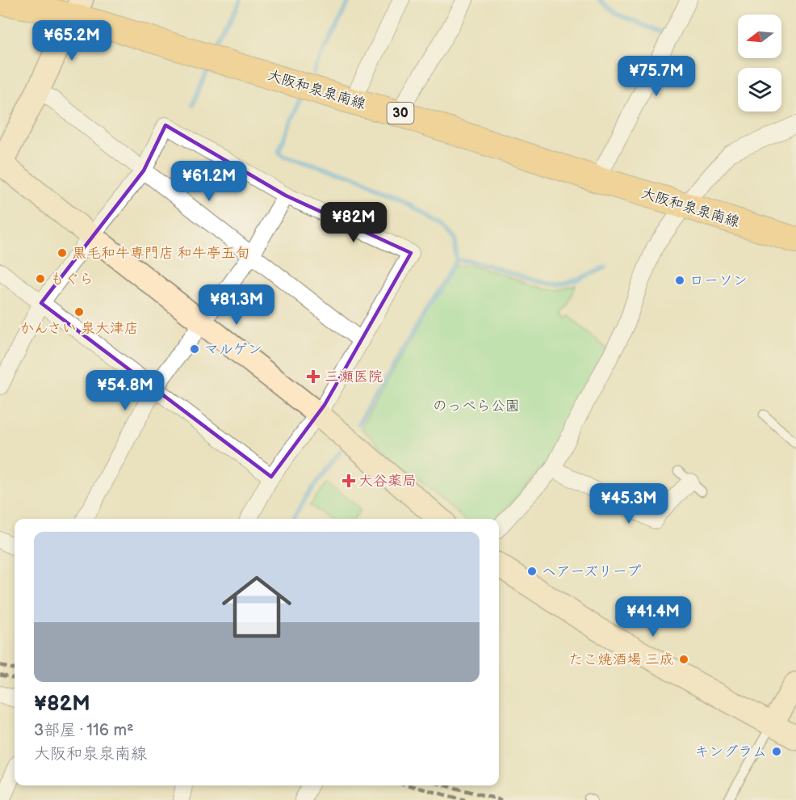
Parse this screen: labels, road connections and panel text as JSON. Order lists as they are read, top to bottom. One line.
{"streets":{"main road":["大阪和泉泉南線","30"]},"parks":["のっぺら公園"],"places":{"other":["黒毛和牛専門店 和牛亭五旬","もぐら","ローソン","かんさい 泉大津店","マルゲン","ヘアーズリープ","たこ焼酒場 三成","キングラム"],"health":["三瀬医院","大谷薬局"]},"north":"left","page":{"price":["¥65.2M","¥75.7M","¥61.2M","¥82M","¥81.3M","¥54.8M","¥45.3M","¥41.4M"],"list":[{"name":"¥82M","note":"3部屋 · 116 m² · 大阪和泉泉南線"}]}}
